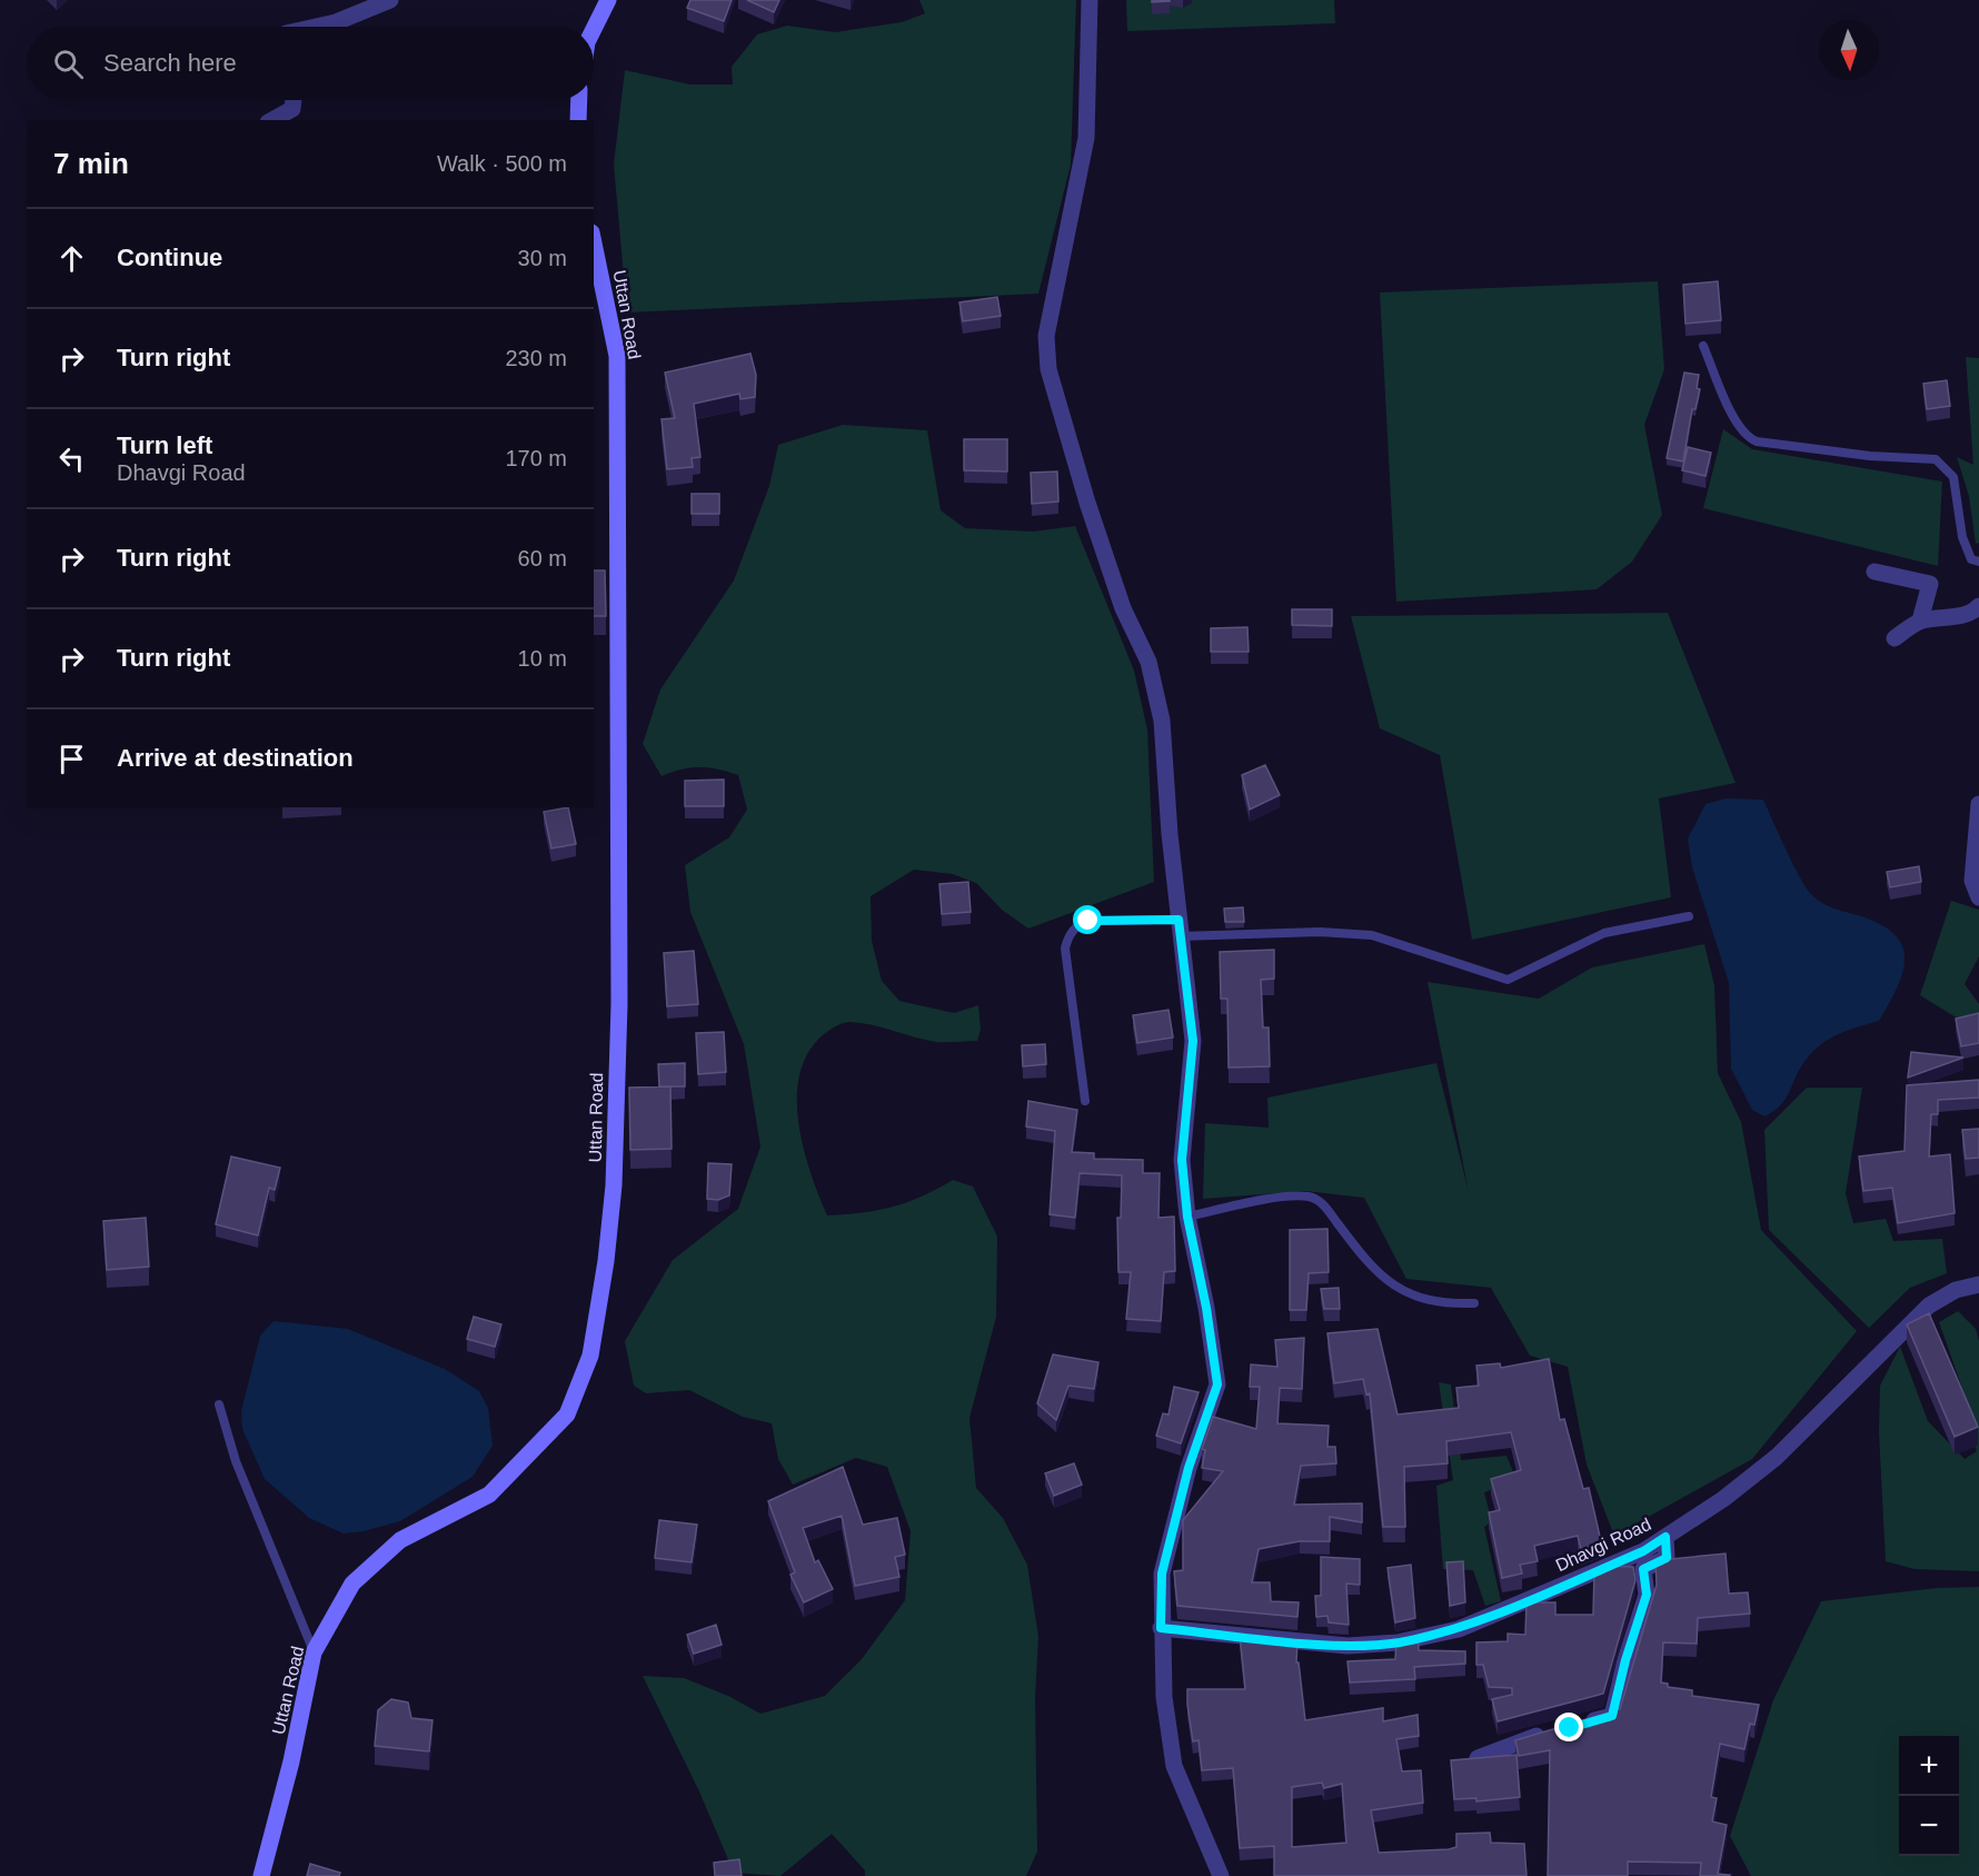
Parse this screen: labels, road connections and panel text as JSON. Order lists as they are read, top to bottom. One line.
{"streets":{"main road":["Uttan Road"],"street":["Dhavgi Road"]},"north":"bottom","page":{"search":"Search here","heading":["7 min","Walk · 500 m"],"list":[["Continue","30 m"],["Turn right","230 m"],["Turn left","Dhavgi Road","170 m"],["Turn right","60 m"],["Turn right","10 m"],"Arrive at destination"],"map_buttons":["+","−"]}}
